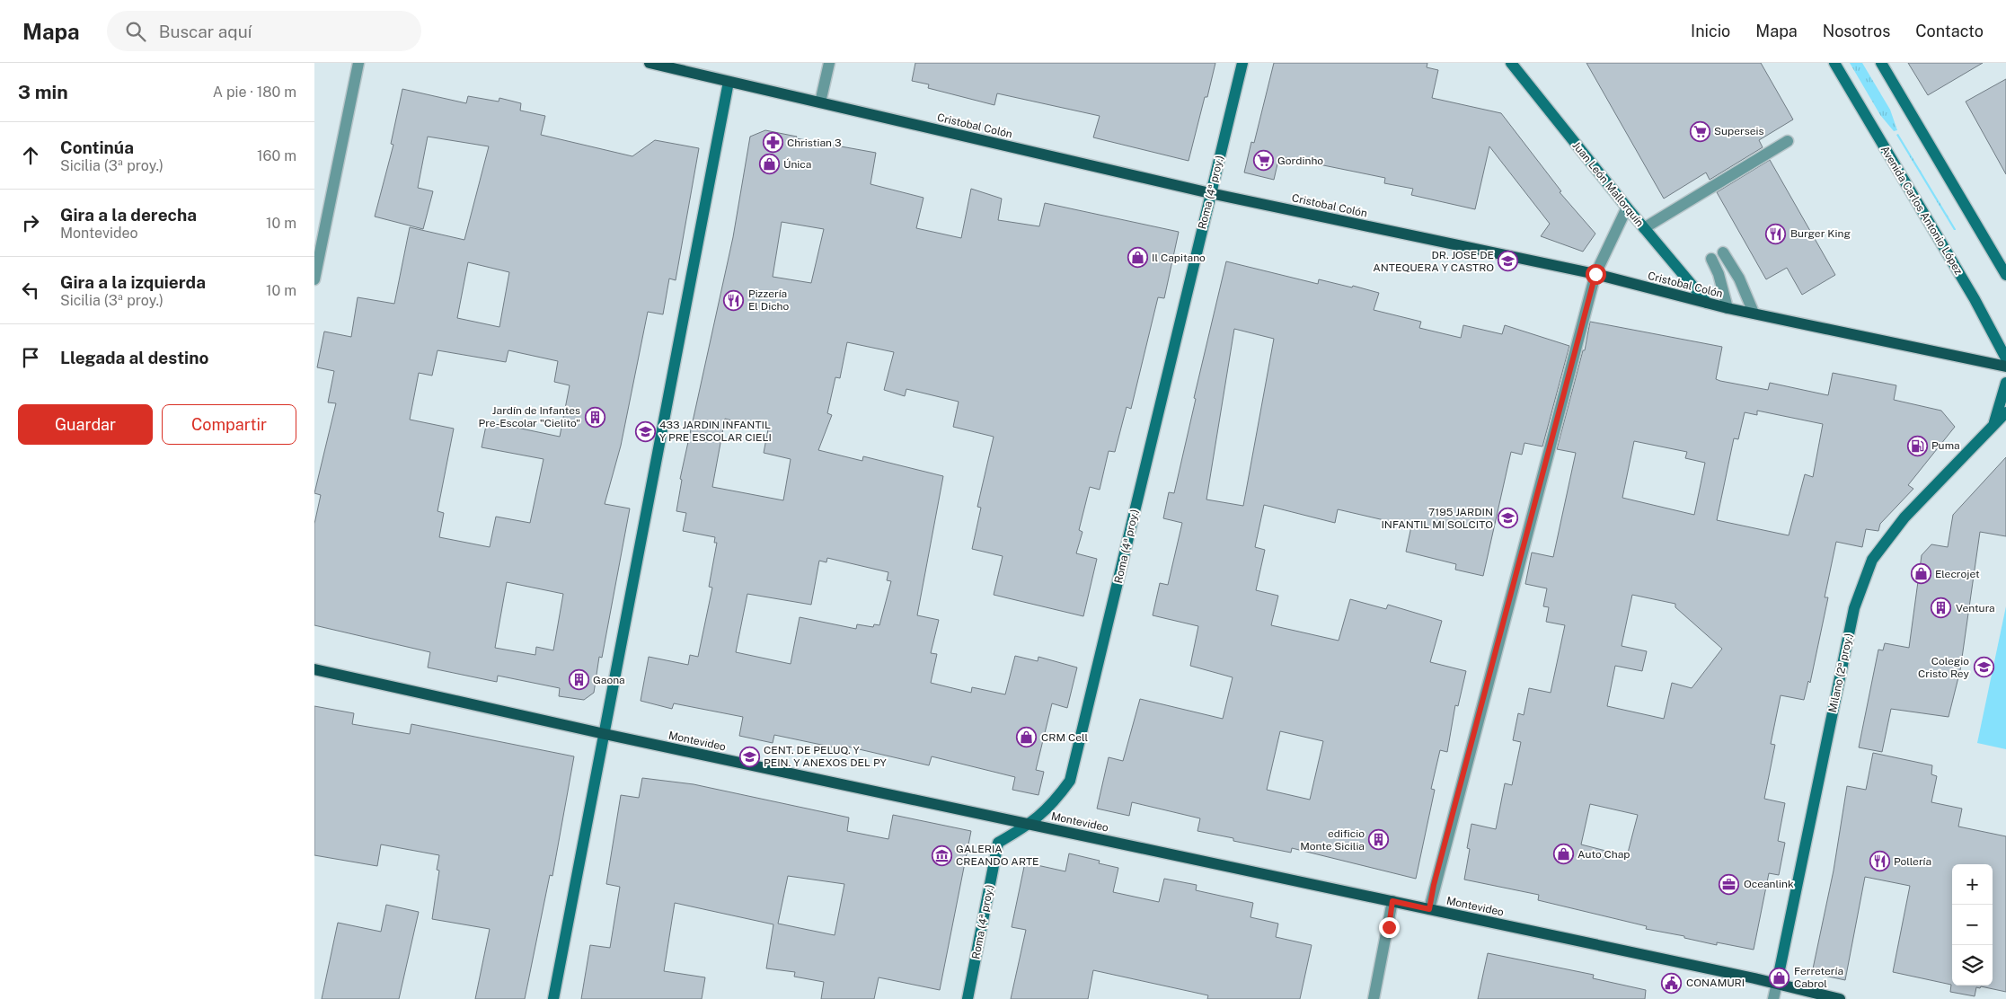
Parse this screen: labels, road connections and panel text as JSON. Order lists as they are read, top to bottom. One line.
{"streets":{"main road":["Cristobal Colón","Juan León Mallorquín","Roma (4ª proy.)","Avenida Carlos Antonio López","Milano (2ª proy.)","Montevideo"]},"crossings":[["Cristobal Colón","Juan León Mallorquín"],["Cristobal Colón","Roma (4ª proy.)"],["Roma (4ª proy.)","Montevideo"],["Milano (2ª proy.)","Montevideo"]],"places":{"supermarket":["Superseis","Gordinho"],"pharmacy":["Christian 3"],"shop":["Única","Il Capitano","Elecrojet","CRM Cell","Auto Chap","Ferretería Cabrol"],"restaurant":["Burger King","Pizzería El Dicho","Pollería"],"school or university":["DR. JOSE DE ANTEQUERA Y CASTRO","433 JARDIN INFANTIL Y PRE ESCOLAR CIELI","7195 JARDIN INFANTIL MI SOLCITO","Colegio Cristo Rey","CENT. DE PELUQ. Y PEIN. Y ANEXOS DEL PY"],"building":["Jardín de Infantes Pre-Escolar \"Cielito\"","Ventura","Gaona","edificio Monte Sicilia"],"fuel station":["Puma"],"museum":["GALERIA CREANDO ARTE"],"office":["Oceanlink"],"public building":["CONAMURI"]},"page":{"header":"Mapa","search":"Buscar aquí","nav":["Inicio","Mapa","Nosotros","Contacto"],"heading":["3 min","A pie · 180 m"],"list":[["Continúa","Sicilia (3ª proy.)","160 m"],["Gira a la derecha","Montevideo","10 m"],["Gira a la izquierda","Sicilia (3ª proy.)","10 m"],"Llegada al destino"],"buttons":["Guardar","Compartir"],"map_buttons":["+","−"]}}
